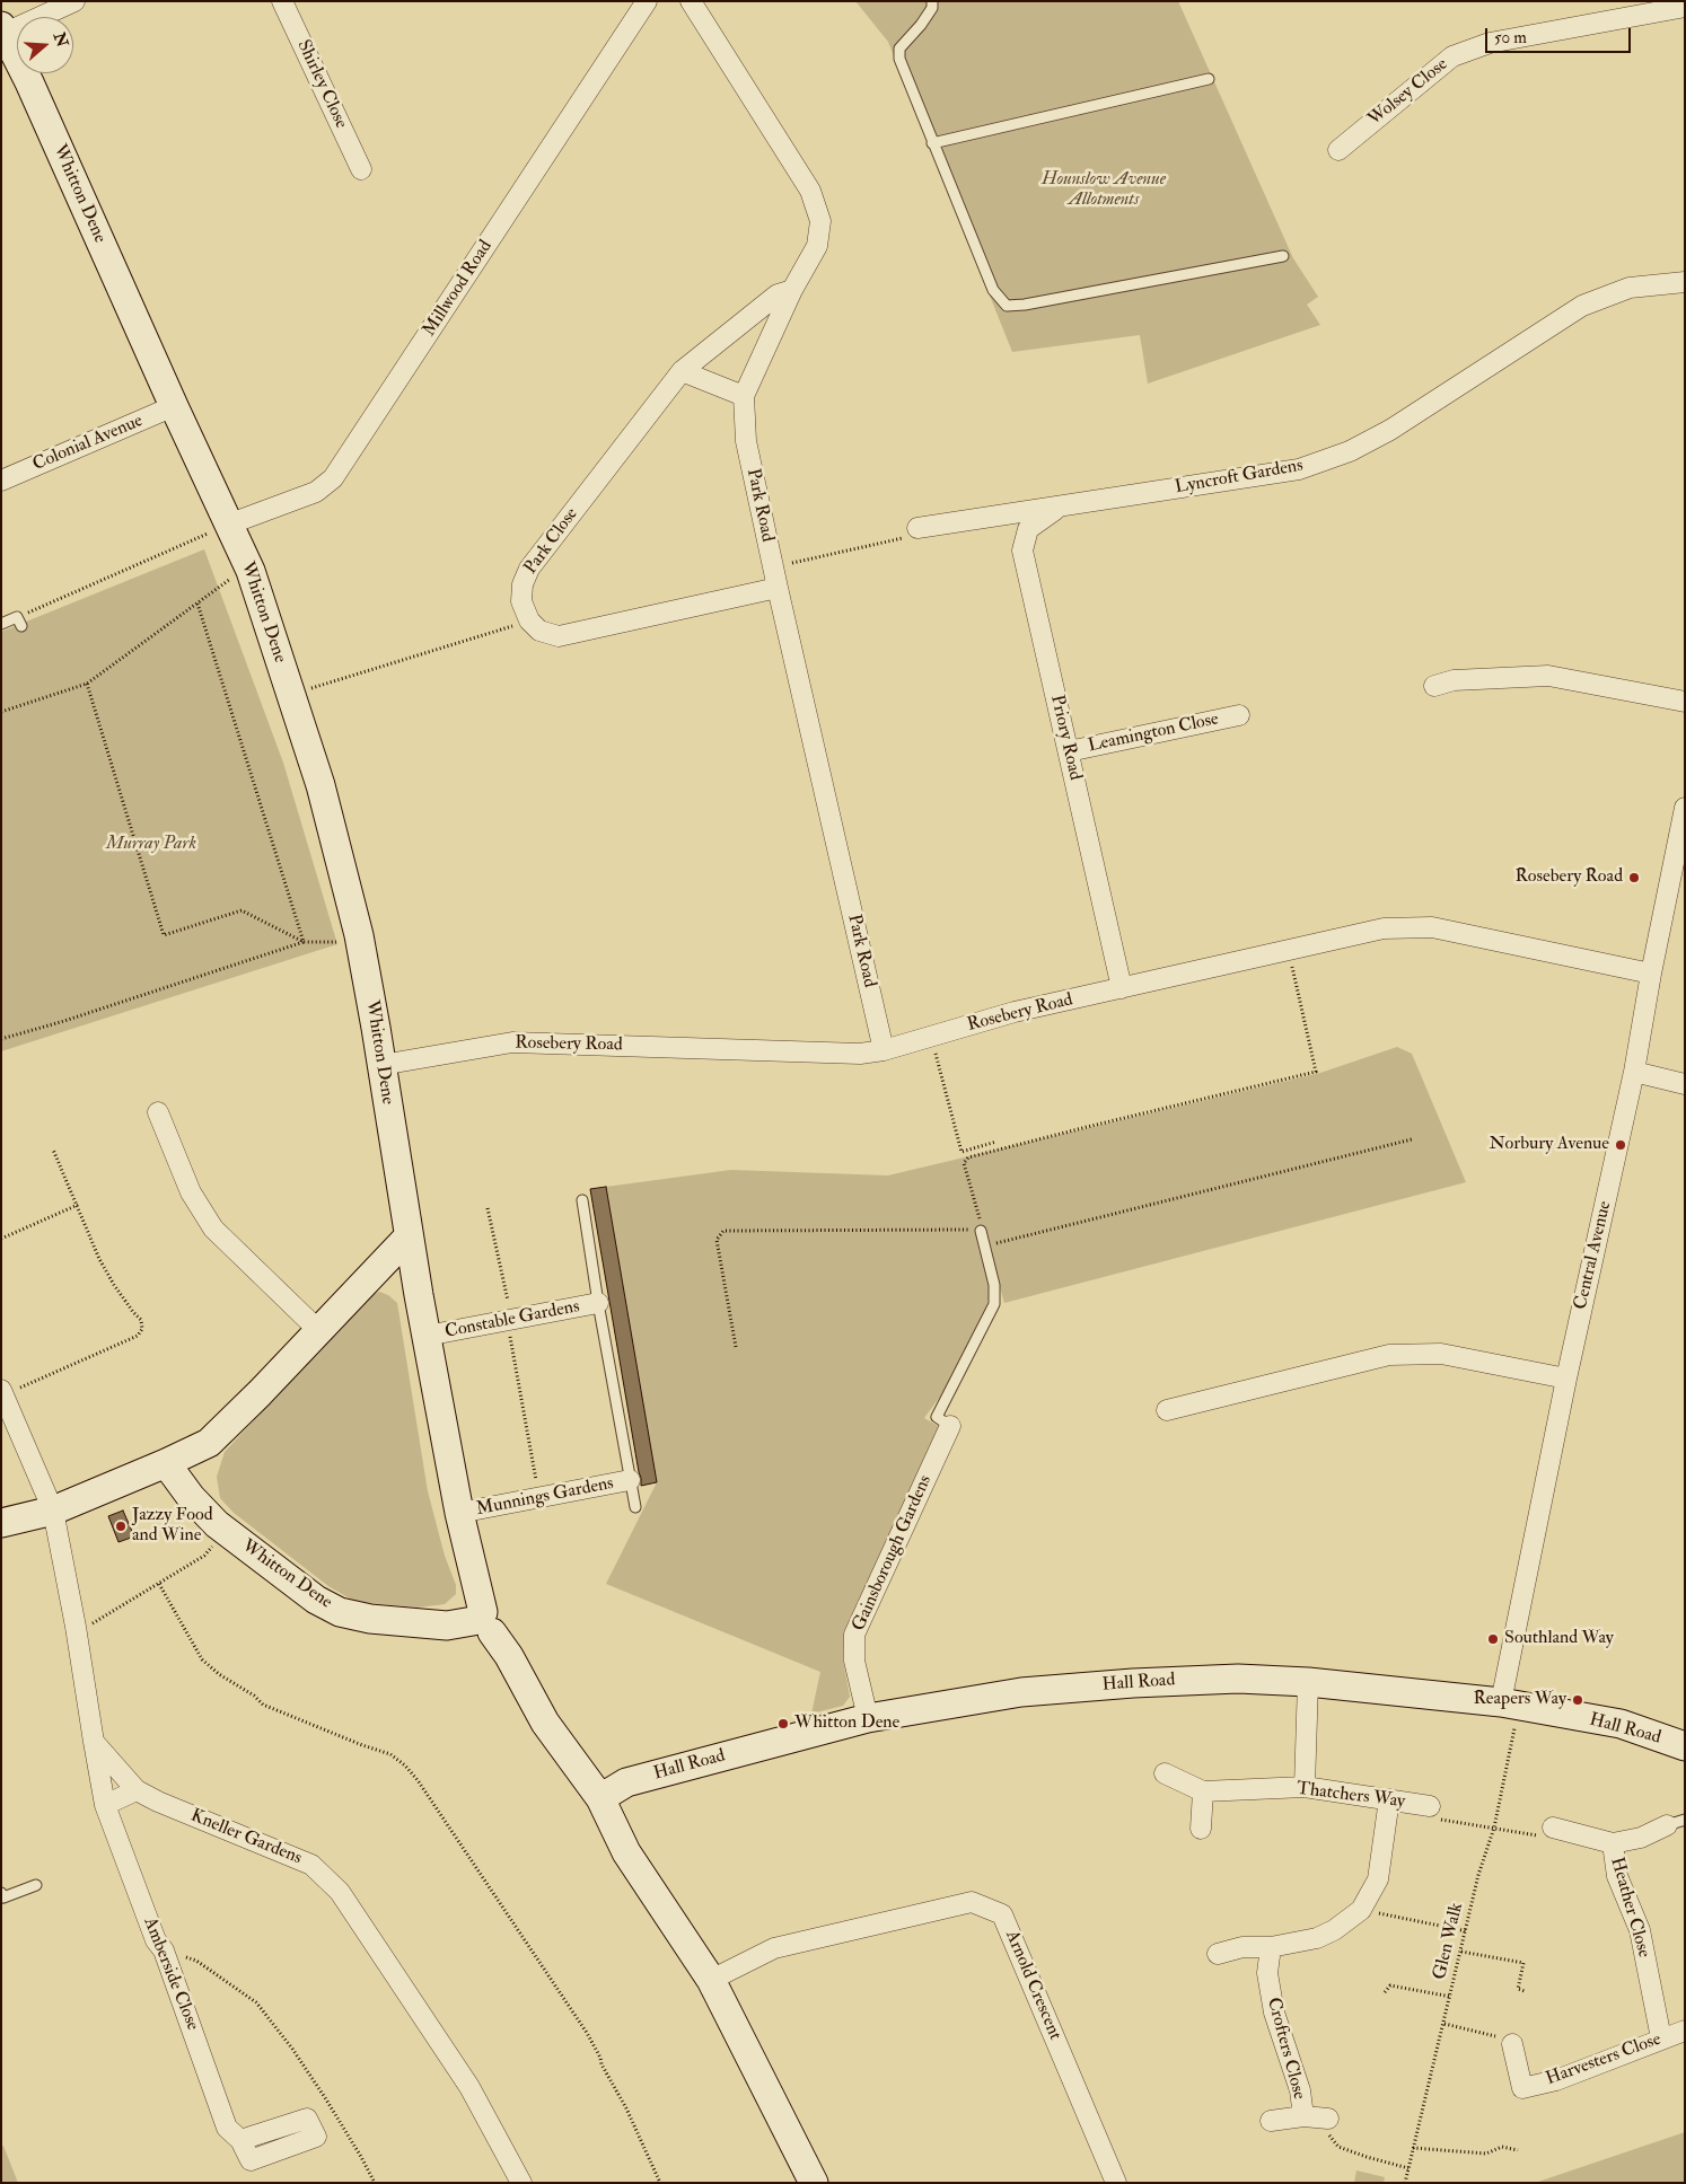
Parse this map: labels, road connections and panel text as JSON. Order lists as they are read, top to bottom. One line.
{"streets":{"street":["Shirley Close","Wolsey Close","Whitton Dene","Millwood Road","Colonial Avenue","Lyncroft Gardens","Park Road","Park Close","Leamington Close","Priory Road","Rosebery Road","Central Avenue","Constable Gardens","Munnings Gardens","Gainsborough Gardens","Hall Road","Thatchers Way","Kneller Gardens","Heather Close","Amberside Close","Arnold Crescent","Crofters Close","Harvesters Close"],"path":["Glen Walk"]},"crossings":[["Whitton Dene","Millwood Road"],["Whitton Dene","Colonial Avenue"],["Whitton Dene","Rosebery Road"],["Whitton Dene","Constable Gardens"],["Whitton Dene","Munnings Gardens"],["Whitton Dene","Hall Road"],["Whitton Dene","Arnold Crescent"],["Lyncroft Gardens","Priory Road"],["Park Road","Park Close"],["Park Road","Rosebery Road"],["Leamington Close","Priory Road"],["Priory Road","Rosebery Road"],["Rosebery Road","Central Avenue"],["Central Avenue","Hall Road"],["Central Avenue","Glen Walk"],["Gainsborough Gardens","Hall Road"],["Hall Road","Glen Walk"],["Kneller Gardens","Amberside Close"],["Heather Close","Harvesters Close"]],"parks":["Hounslow Avenue Allotments","Murray Park"],"places":["Rosebery Road","Norbury Avenue","Jazzy Food and Wine","Southland Way","Reapers Way","Whitton Dene"],"scale_bar":"50 m","north":"right"}
